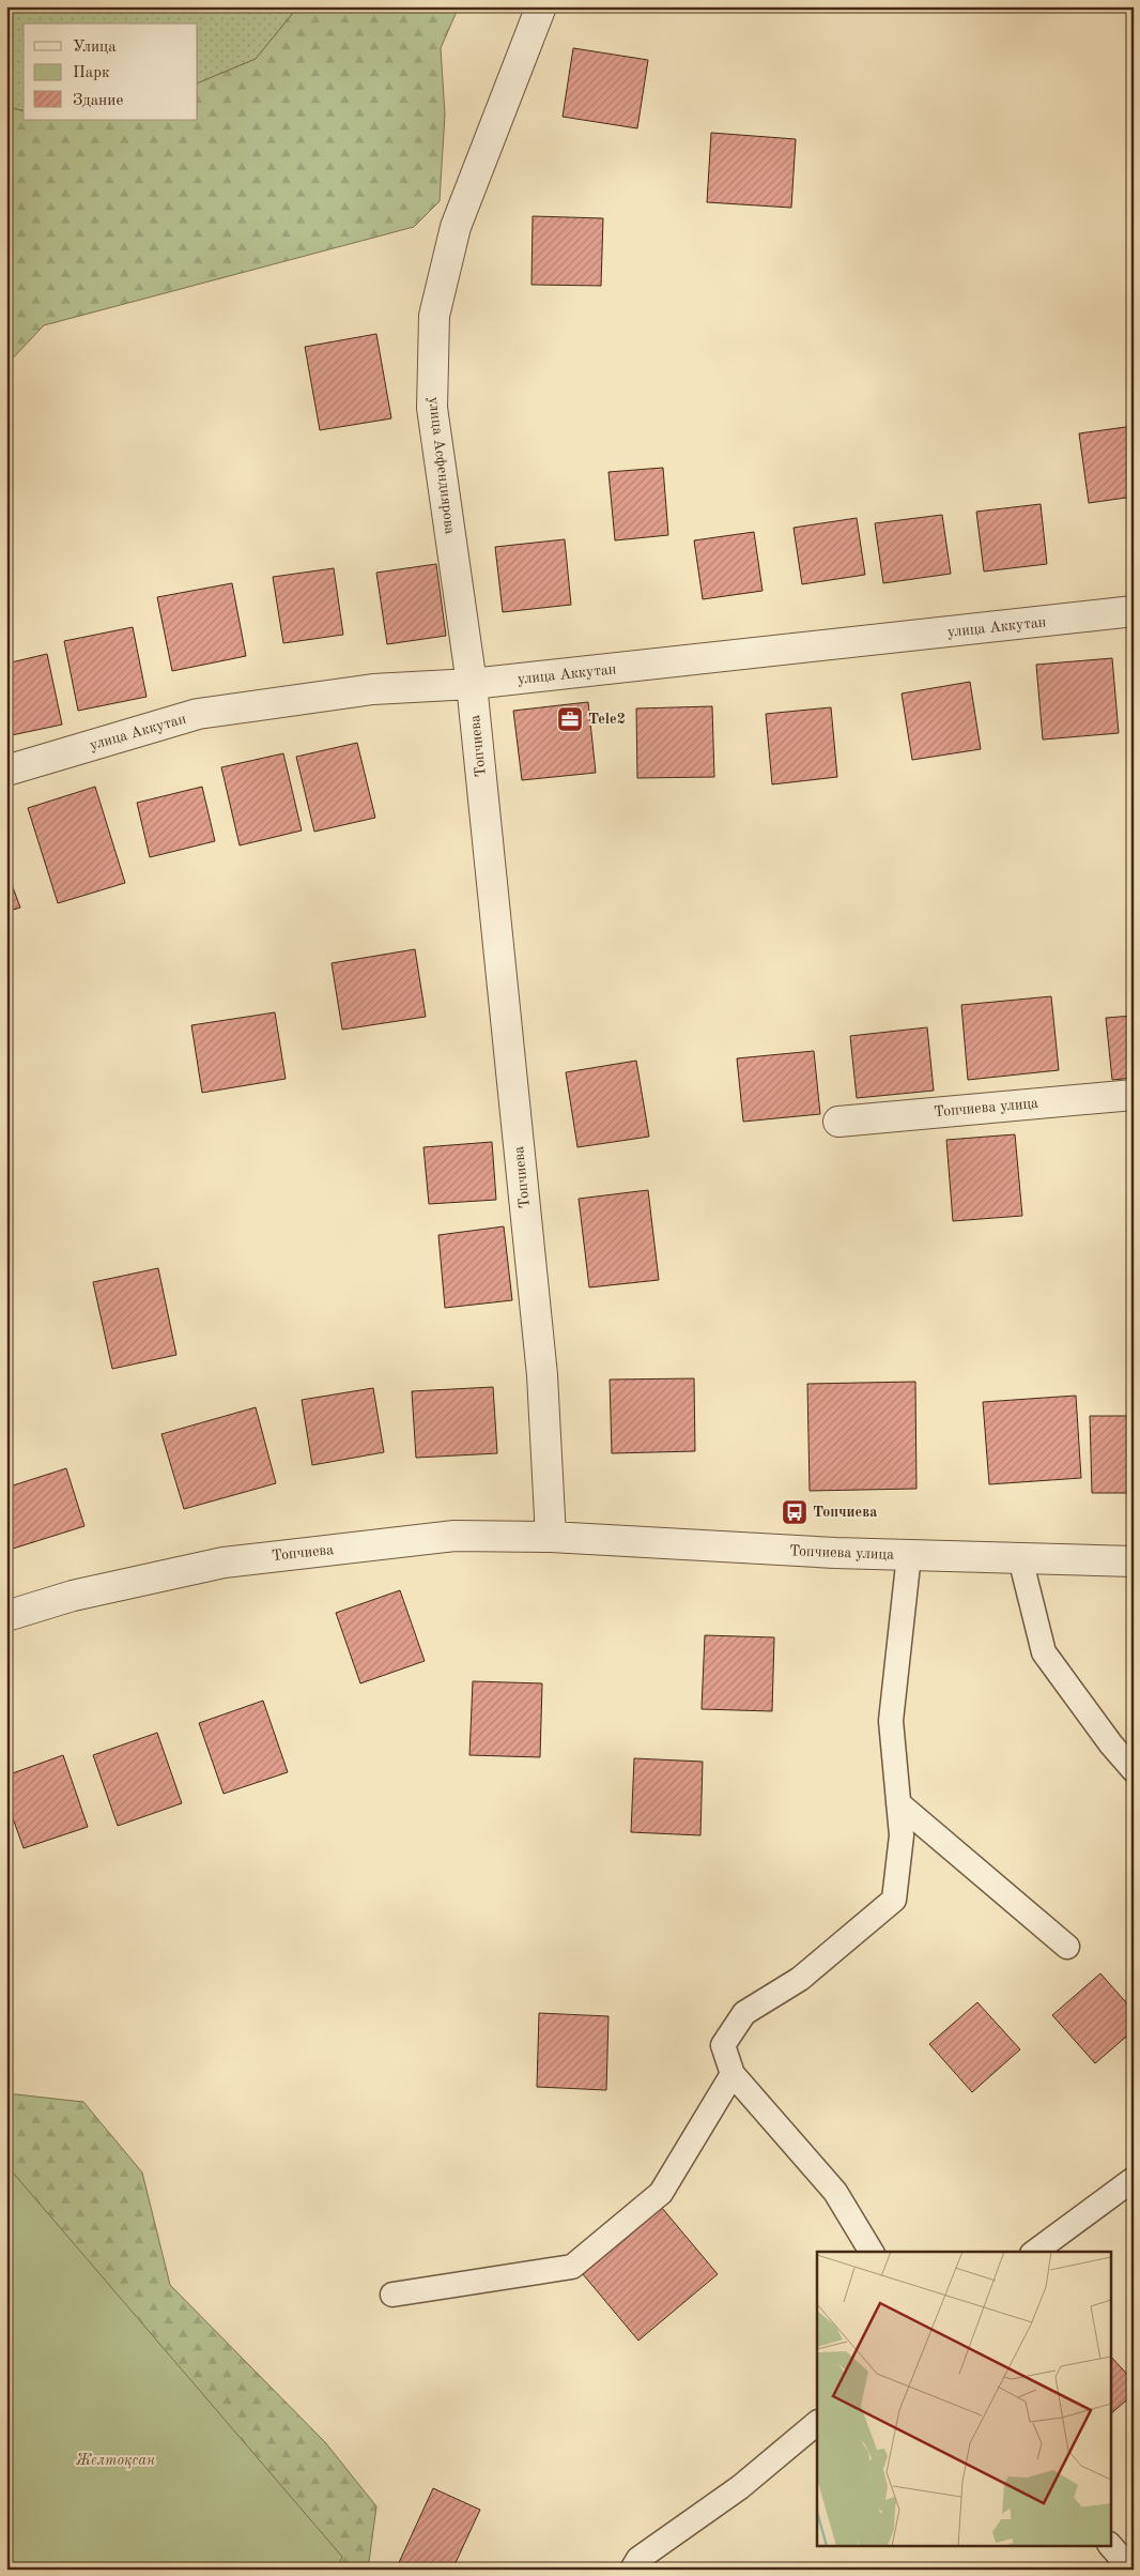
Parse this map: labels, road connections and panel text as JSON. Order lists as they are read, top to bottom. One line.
{"streets":{"street":["улица Асфендиярова","улица Аккутан","Топчиева","Топчиева улица"]},"crossings":[["улица Асфендиярова","улица Аккутан"],["улица Асфендиярова","Топчиева"],["улица Аккутан","Топчиева"],["Топчиева","Топчиева улица"]],"parks":["Желтоқсан"],"places":{"office":["Tele2"],"bus stop":["Топчиева"]},"legend":["Улица","Парк","Здание"]}
